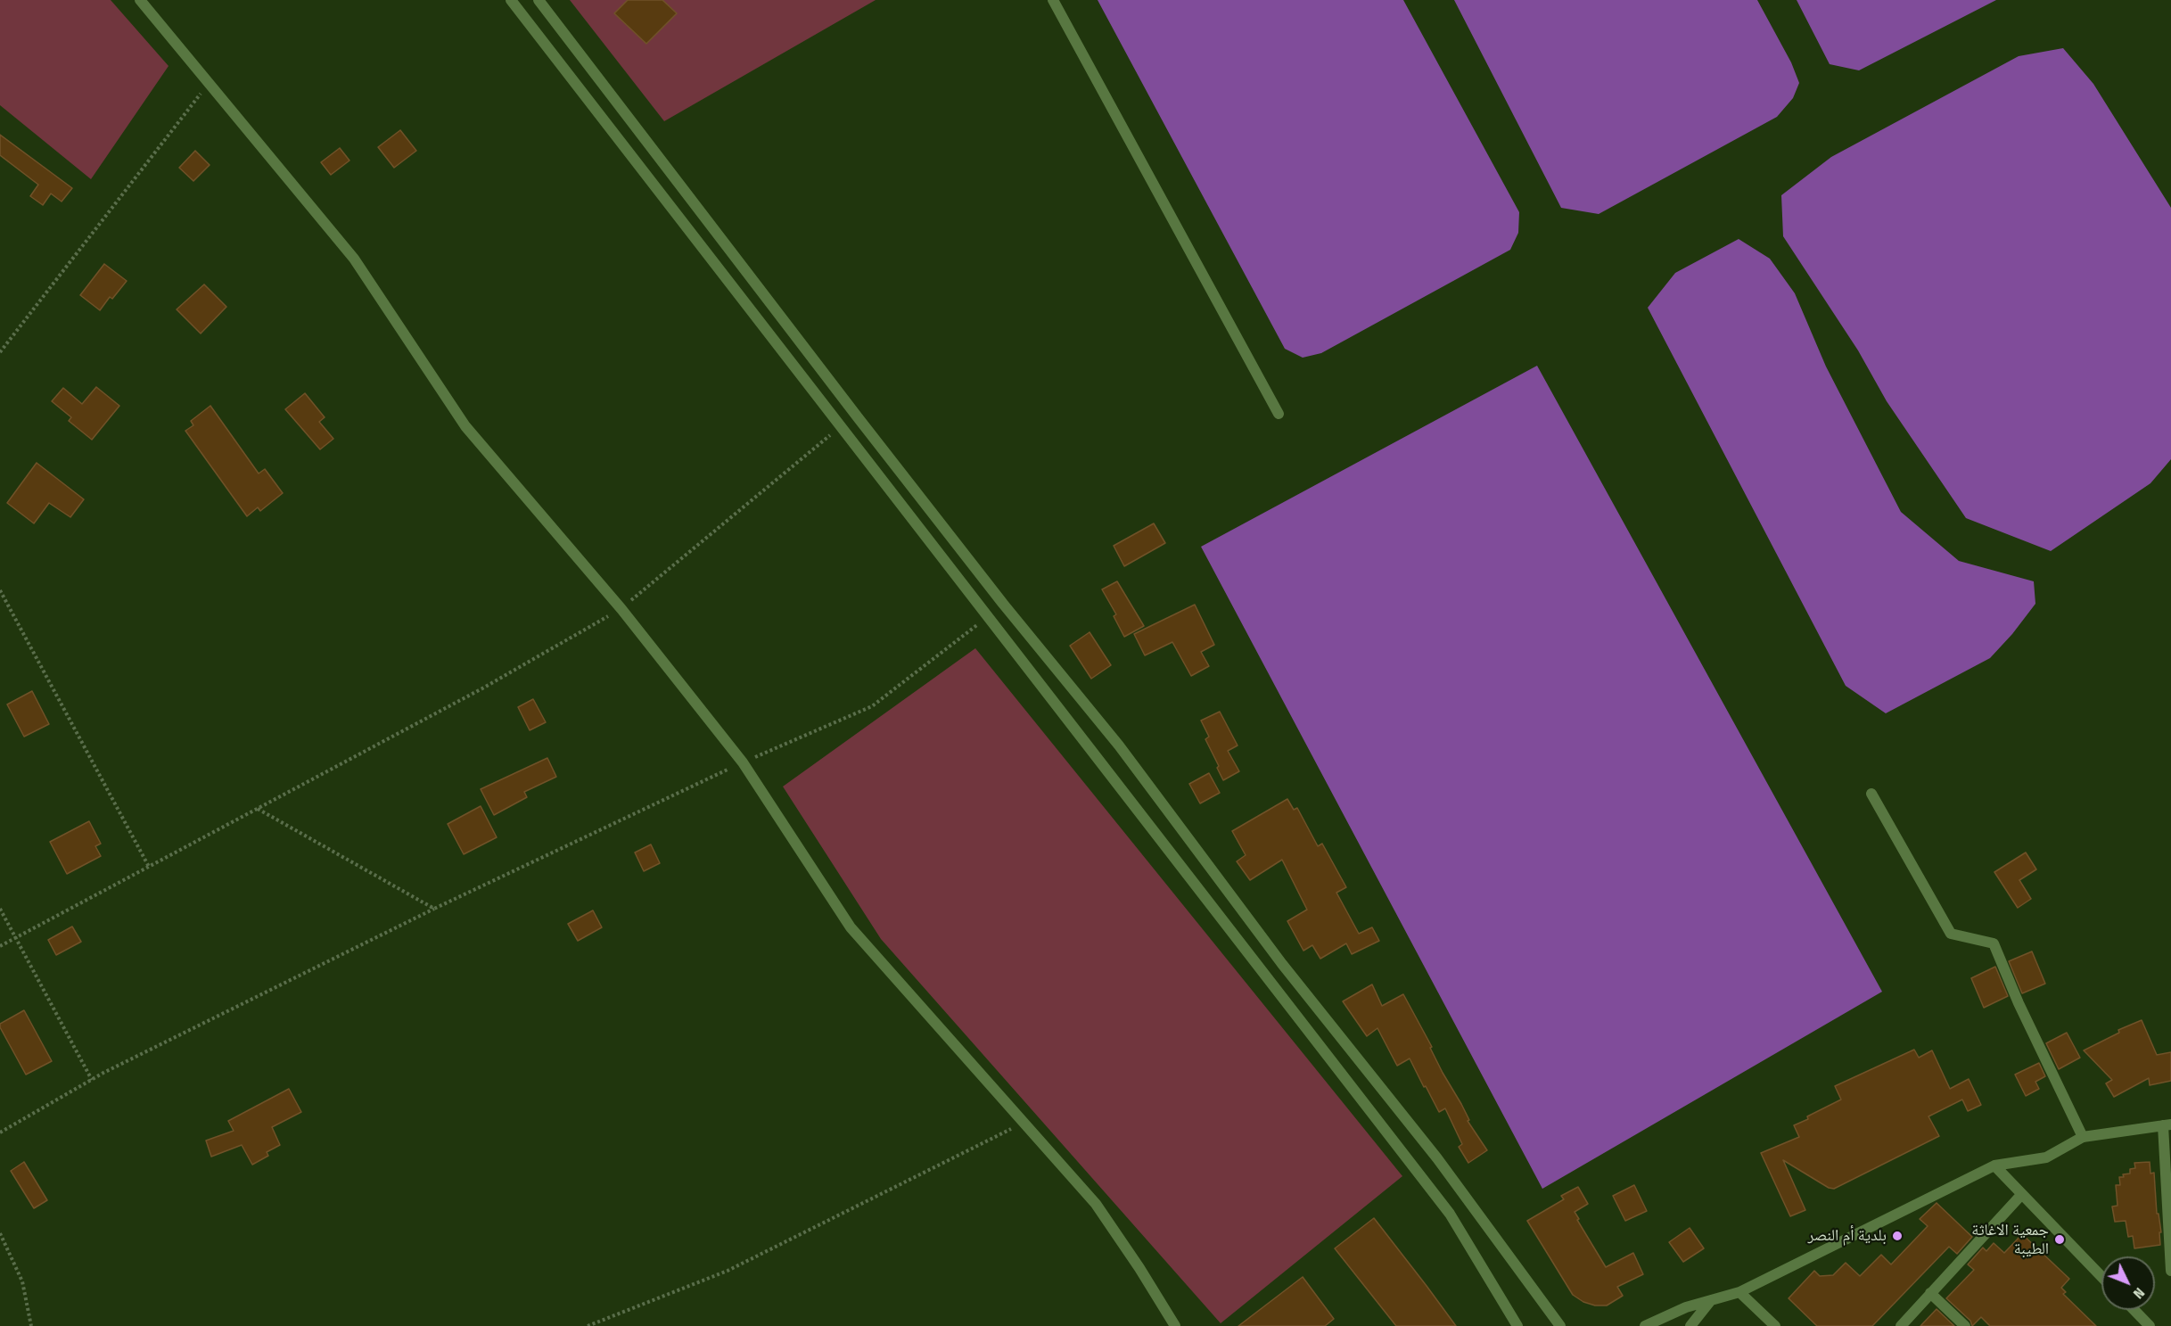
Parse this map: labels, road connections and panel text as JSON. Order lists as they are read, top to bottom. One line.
{"places":["بلدية أم النصر","جمعية الاغاثة الطيبة"],"north":"bottom right"}
